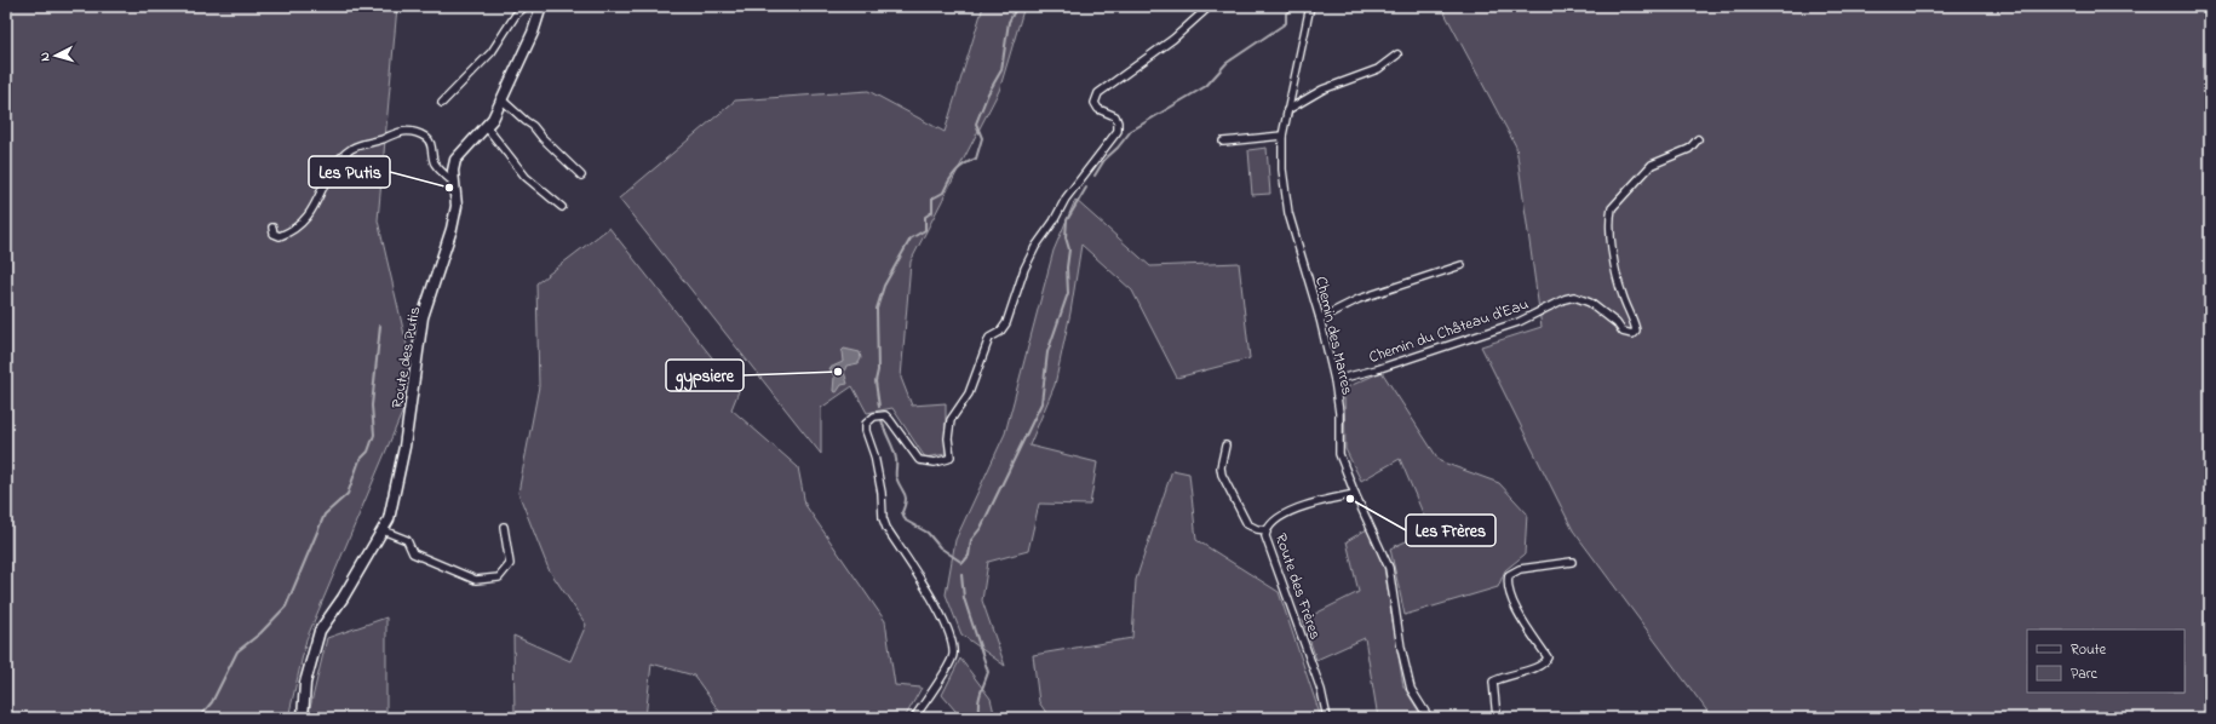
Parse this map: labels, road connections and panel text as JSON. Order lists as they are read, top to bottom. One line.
{"streets":{"street":["Chemin du Château d'Eau","Chemin des Marres","Route des Putis","Route des Frères"]},"crossings":[["Chemin du Château d'Eau","Chemin des Marres"],["Chemin des Marres","Route des Frères"]],"places":["Les Putis","gypsiere","Les Frères"],"legend":["Route","Parc"],"north":"left"}
